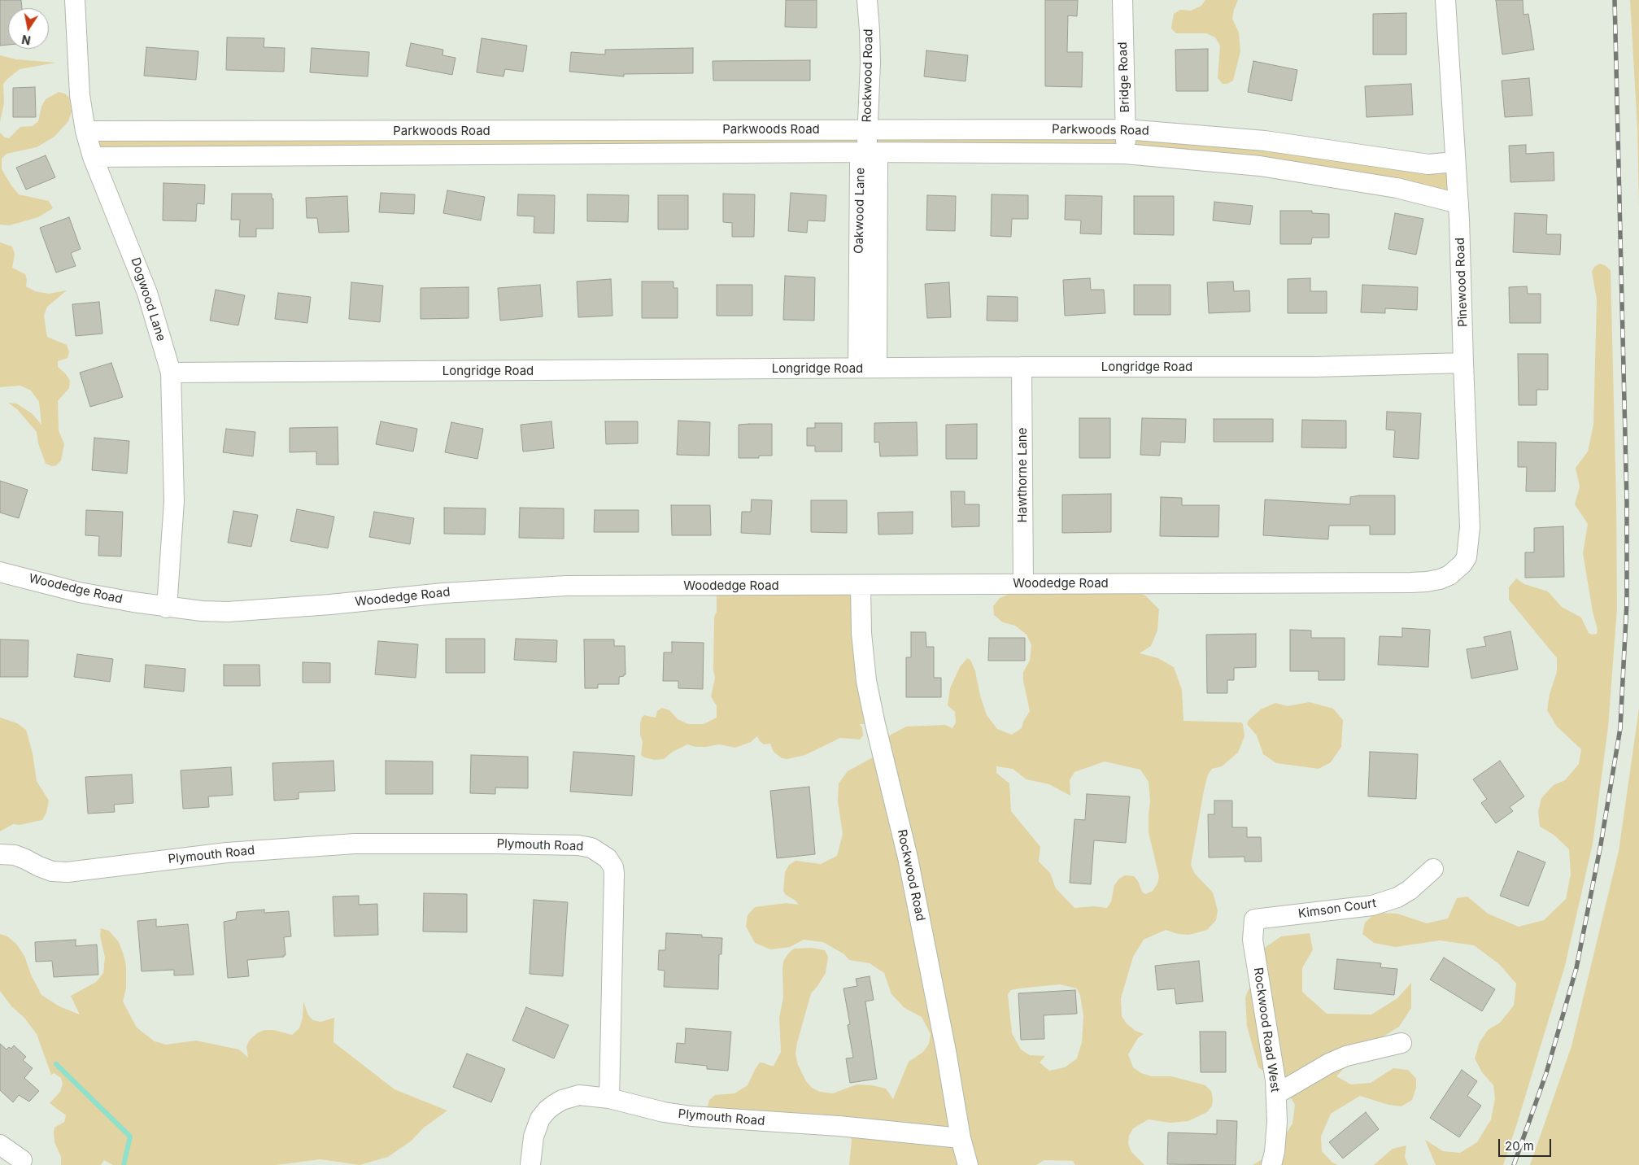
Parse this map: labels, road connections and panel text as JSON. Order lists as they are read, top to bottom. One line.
{"streets":{"street":["Rockwood Road","Bridge Road","Parkwoods Road","Oakwood Lane","Pinewood Road","Dogwood Lane","Longridge Road","Hawthorne Lane","Woodedge Road","Plymouth Road","Kimson Court","Rockwood Road West"]},"crossings":[["Rockwood Road","Parkwoods Road"],["Rockwood Road","Oakwood Lane"],["Rockwood Road","Woodedge Road"],["Rockwood Road","Plymouth Road"],["Bridge Road","Parkwoods Road"],["Parkwoods Road","Oakwood Lane"],["Parkwoods Road","Pinewood Road"],["Parkwoods Road","Dogwood Lane"],["Oakwood Lane","Longridge Road"],["Pinewood Road","Longridge Road"],["Pinewood Road","Woodedge Road"],["Dogwood Lane","Longridge Road"],["Dogwood Lane","Woodedge Road"],["Longridge Road","Hawthorne Lane"],["Hawthorne Lane","Woodedge Road"],["Kimson Court","Rockwood Road West"]],"scale_bar":"20 m","north":"bottom"}
